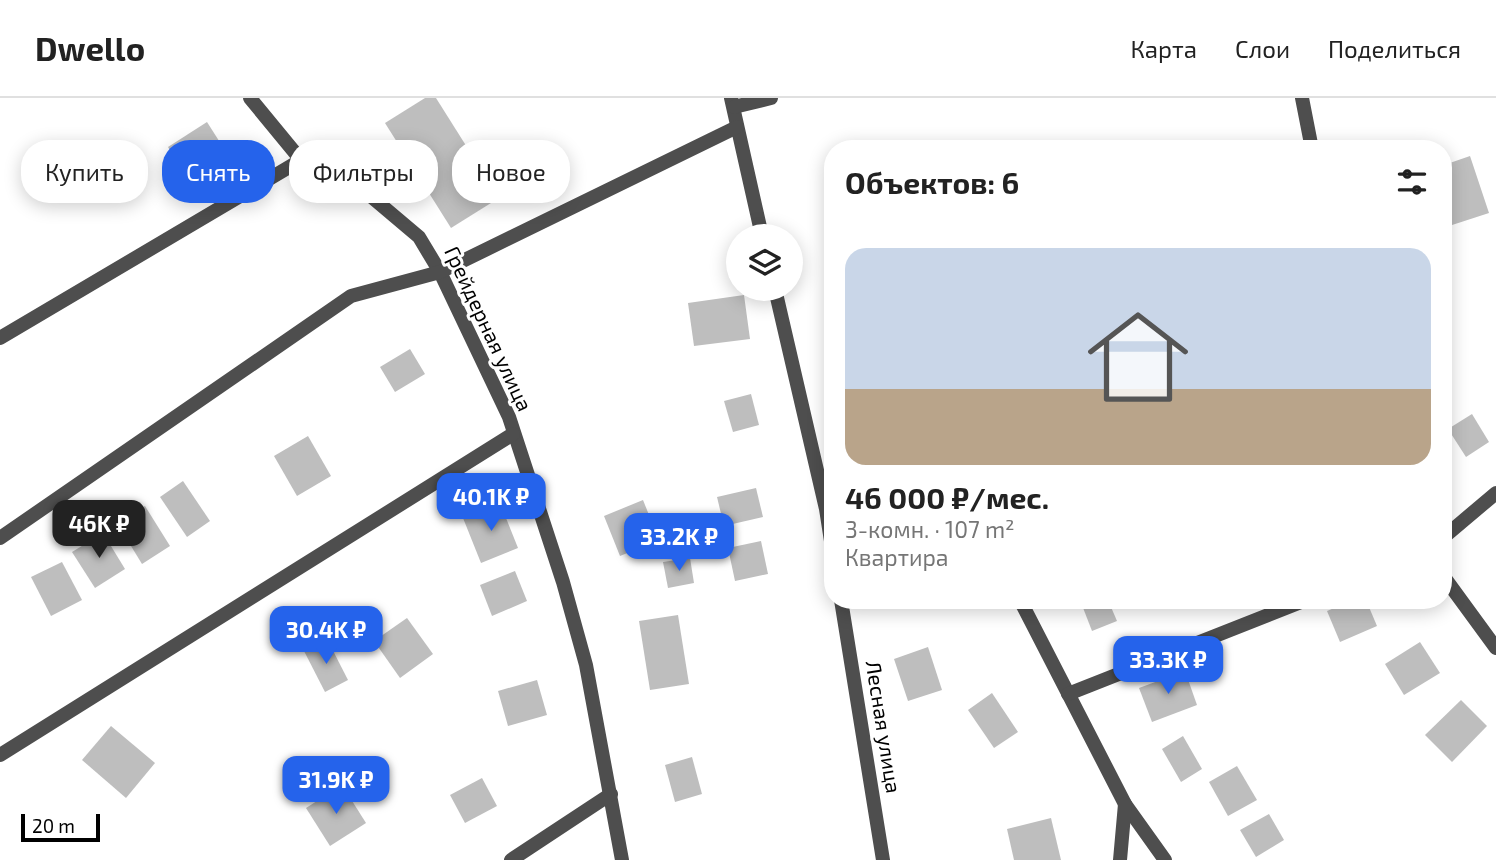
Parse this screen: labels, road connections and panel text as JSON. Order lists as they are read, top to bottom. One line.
{"streets":{"street":["Грейдерная улица","Лесная улица"]},"scale_bar":"20 m","page":{"header":"Dwello","nav":["Карта","Слои","Поделиться"],"chip":["Купить","Снять","Фильтры","Новое"],"heading":"Объектов: 6","list":[{"name":"46 000 ₽/мес.","note":"3-комн. · 107 m² · Квартира"}],"price":["40.1K ₽","46K ₽","33.2K ₽","30.4K ₽","33.3K ₽","31.9K ₽"],"scale":"20 m"}}
